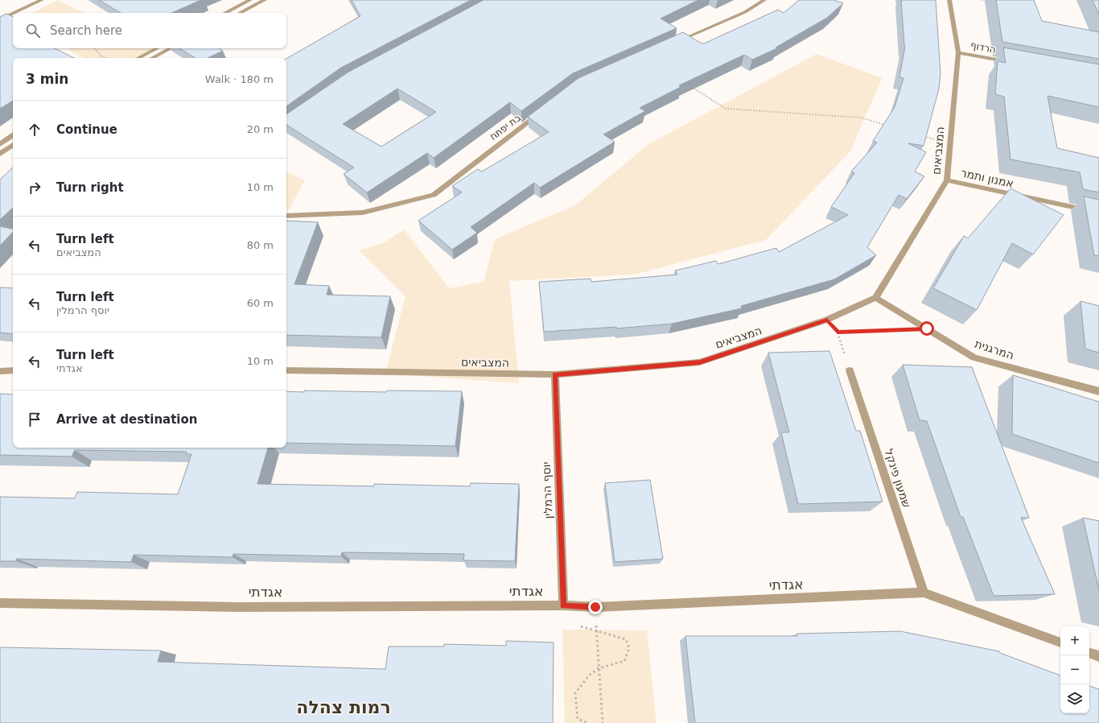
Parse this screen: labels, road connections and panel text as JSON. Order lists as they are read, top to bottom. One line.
{"streets":{"street":["הרדוף","בת יפתח","המצביאים","אמנון ותמר","המרגנית","שמעון פינקל","יוסף הרמלין","אגדתי"]},"crossings":[["הרדוף","המצביאים"],["המצביאים","אמנון ותמר"],["המצביאים","המרגנית"],["המצביאים","יוסף הרמלין"],["שמעון פינקל","אגדתי"],["יוסף הרמלין","אגדתי"]],"districts":["רמות צהלה"],"page":{"search":"Search here","heading":["3 min","Walk · 180 m"],"list":[["Continue","20 m"],["Turn right","10 m"],["Turn left","המצביאים","80 m"],["Turn left","יוסף הרמלין","60 m"],["Turn left","אגדתי","10 m"],"Arrive at destination"],"map_buttons":["+","−"]}}
